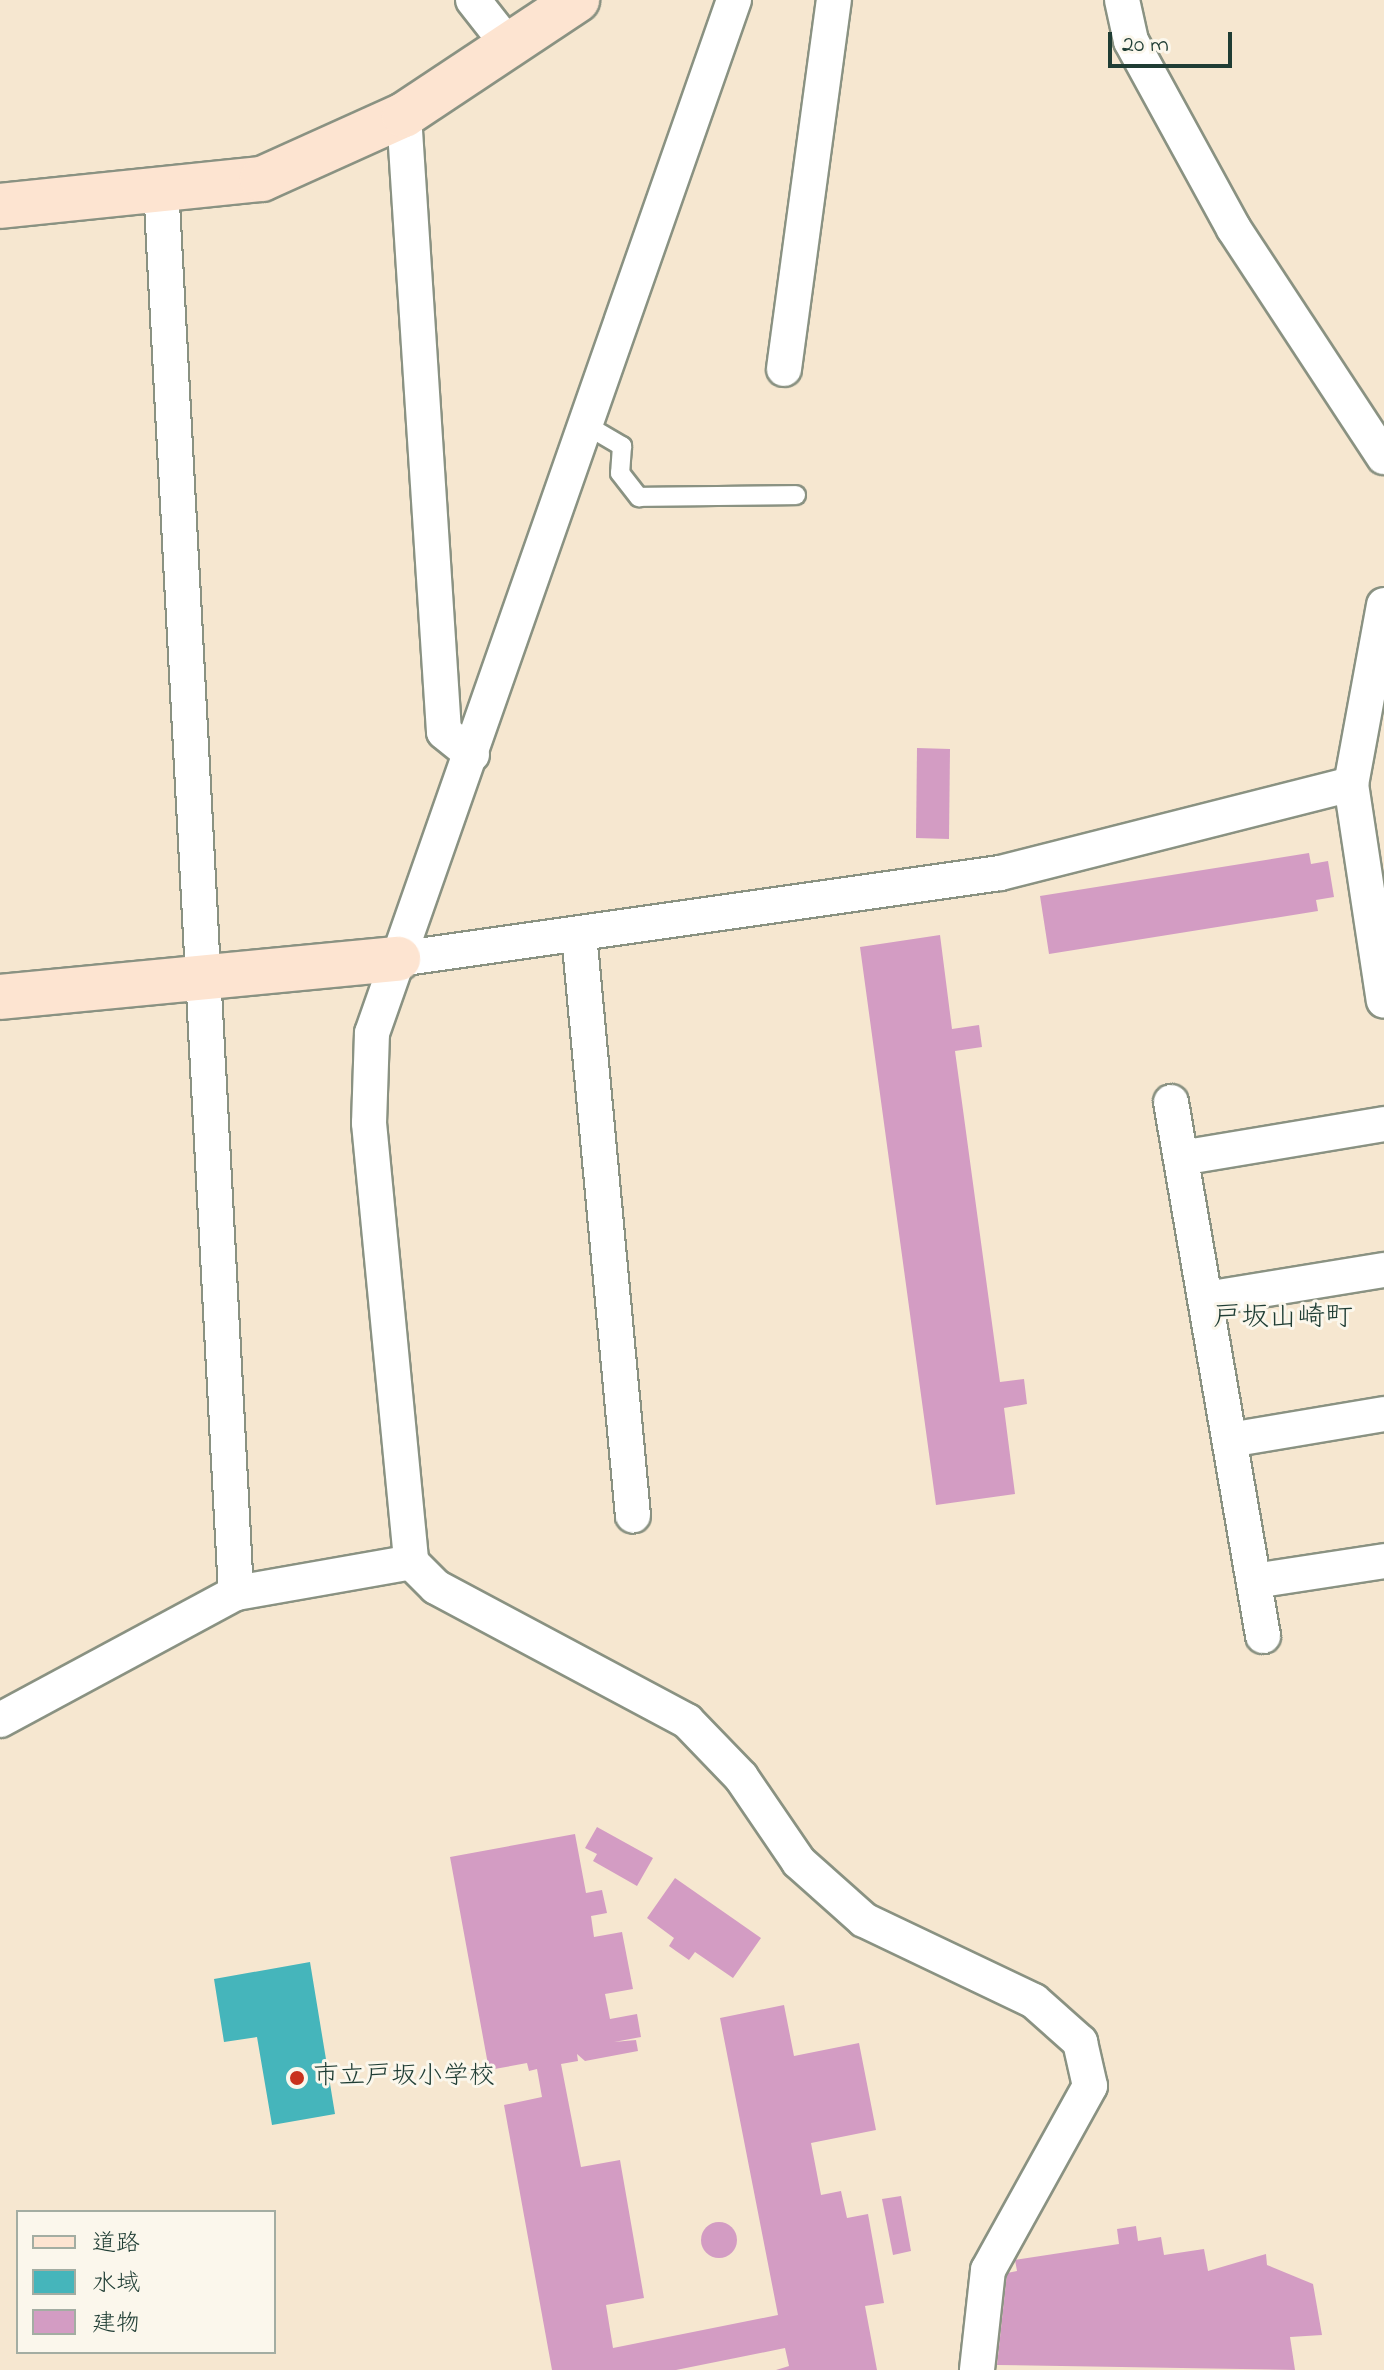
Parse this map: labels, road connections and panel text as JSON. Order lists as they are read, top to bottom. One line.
{"districts":["戸坂山崎町"],"places":["市立戸坂小学校"],"legend":["道路","水域","建物"],"scale_bar":"20 m"}
